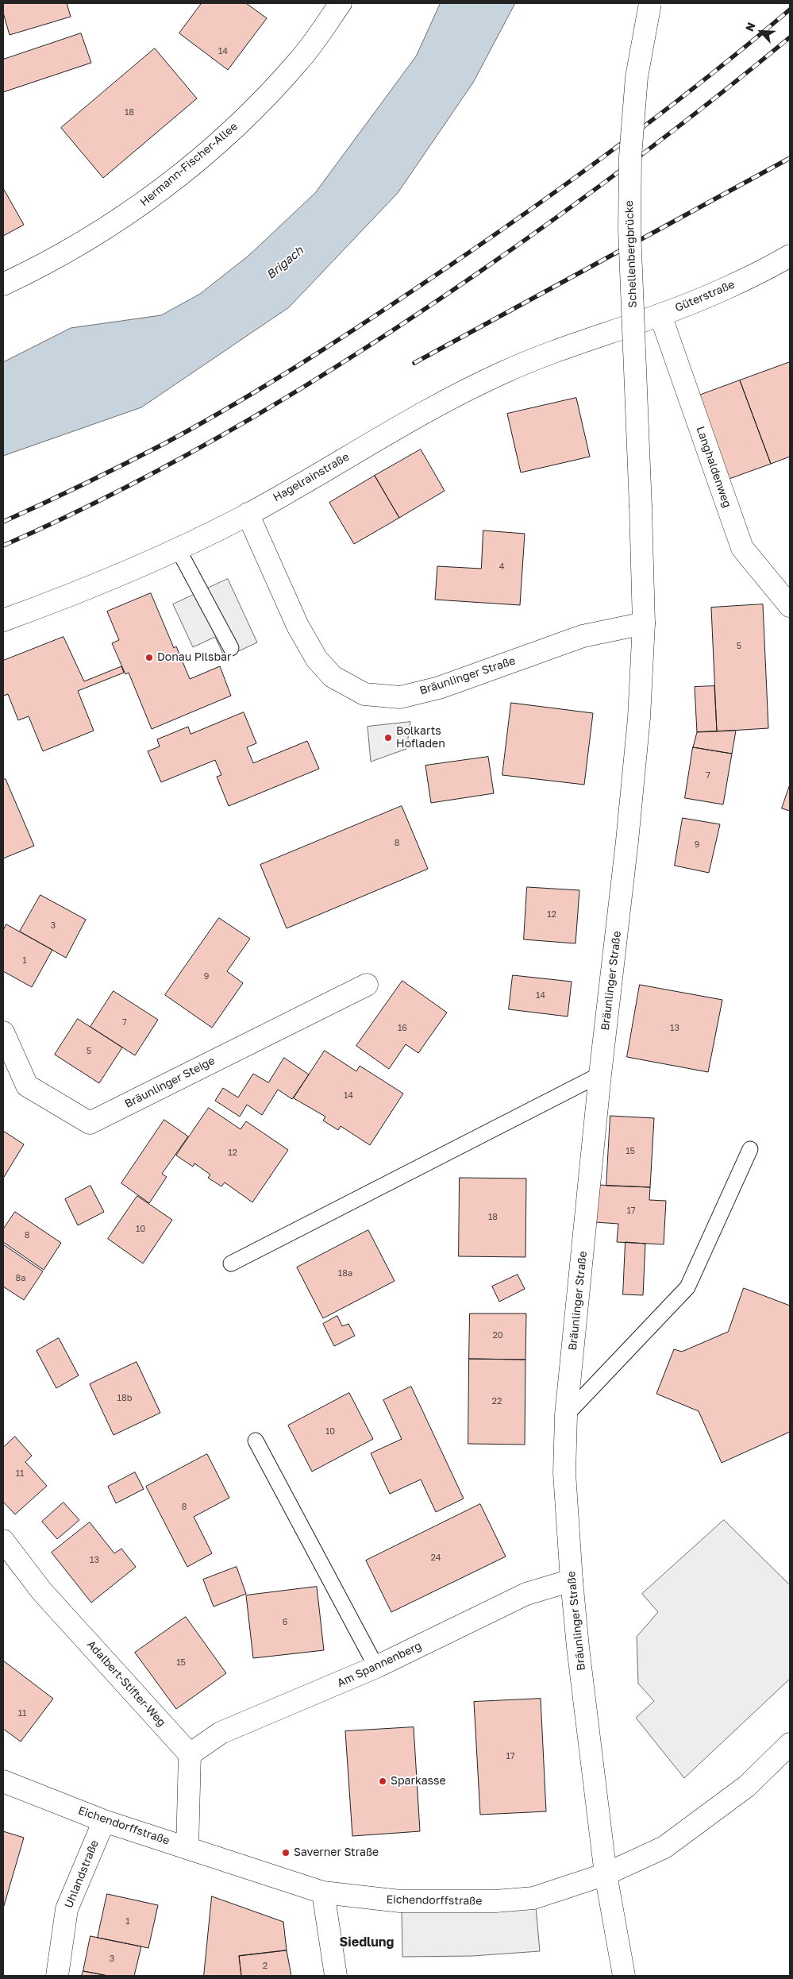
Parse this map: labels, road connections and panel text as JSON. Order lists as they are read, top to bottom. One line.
{"streets":{"street":["Hermann-Fischer-Allee","Schellenbergbrücke","Güterstraße","Langhaldenweg","Hagelrainstraße","Bräunlinger Straße","Bräunlinger Steige","Am Spannenberg","Adalbert-Stifter-Weg","Eichendorffstraße","Uhlandstraße"]},"crossings":[["Schellenbergbrücke","Bräunlinger Straße"],["Güterstraße","Langhaldenweg"],["Güterstraße","Hagelrainstraße"],["Hagelrainstraße","Bräunlinger Straße"],["Bräunlinger Straße","Am Spannenberg"],["Bräunlinger Straße","Eichendorffstraße"],["Am Spannenberg","Adalbert-Stifter-Weg"],["Eichendorffstraße","Uhlandstraße"]],"districts":["Siedlung"],"water":["Brigach"],"places":["Donau Pilsbar","Bolkarts Hofladen","Sparkasse","Saverner Straße"],"house_numbers":["14","18","4","5","7","8","9","12","3","1","9","14","7","16","13","5","14","15","12","17","18","10","8","18a","8a","20","18b","22","10","11","8","24","13","6","15","11","17","1","3","2"],"north":"top left"}
